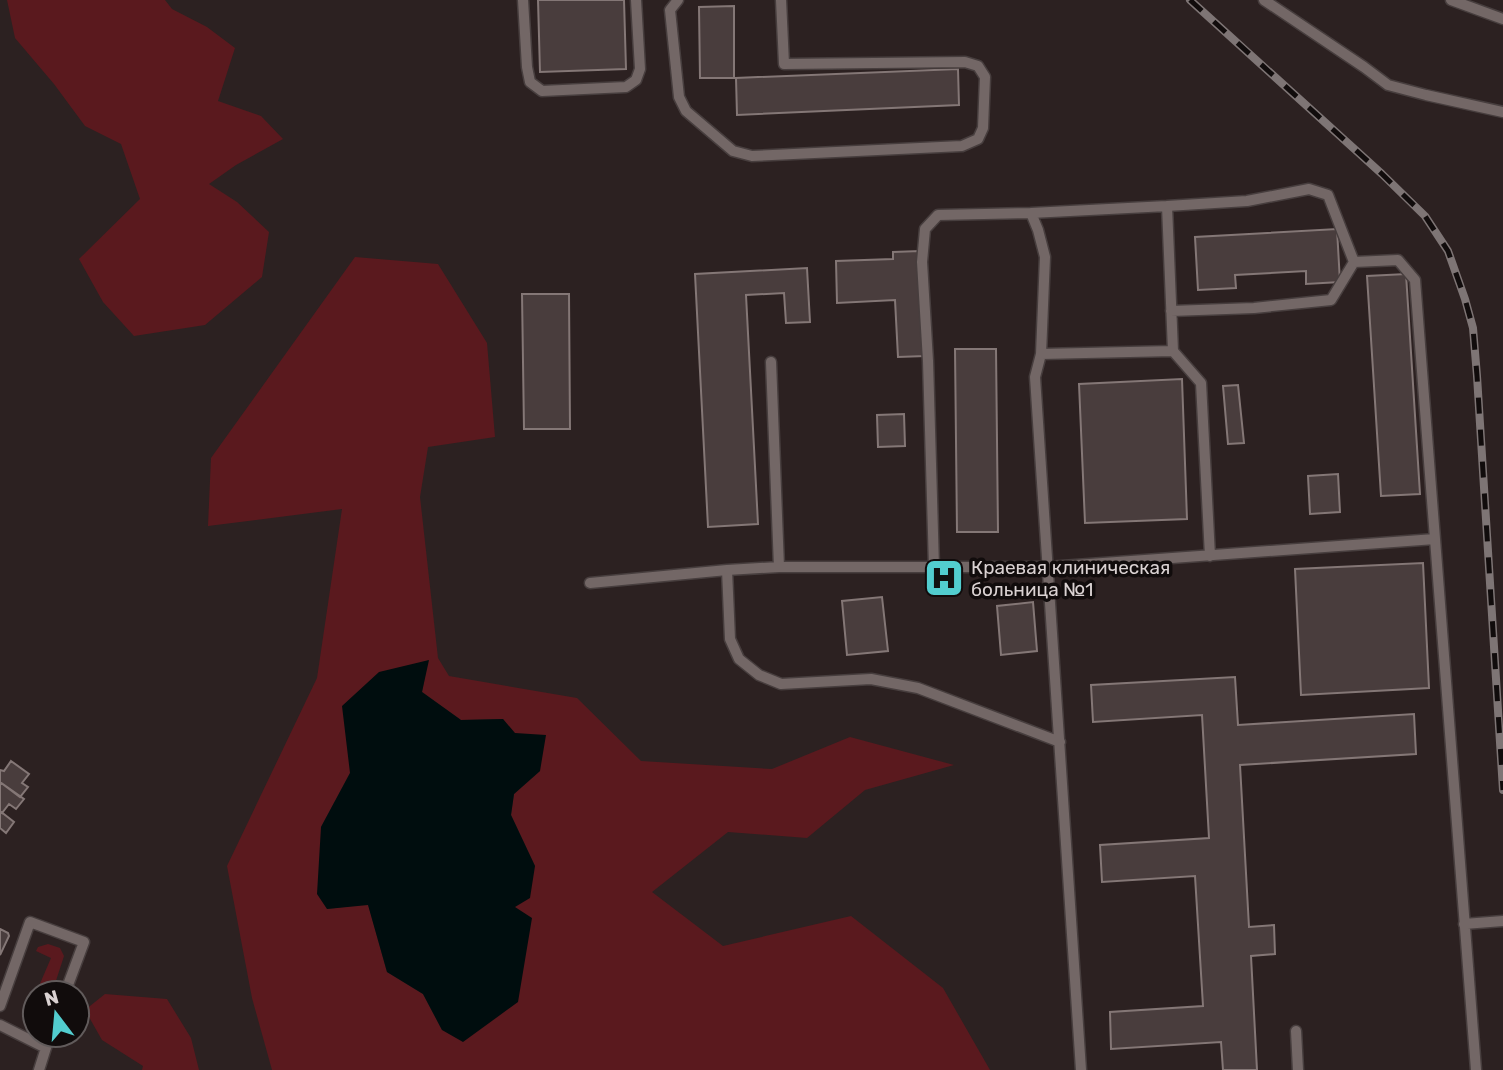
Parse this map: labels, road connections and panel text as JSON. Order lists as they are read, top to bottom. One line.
{"places":{"hospital":["Краевая клиническая больница №1"]},"north":"top"}
